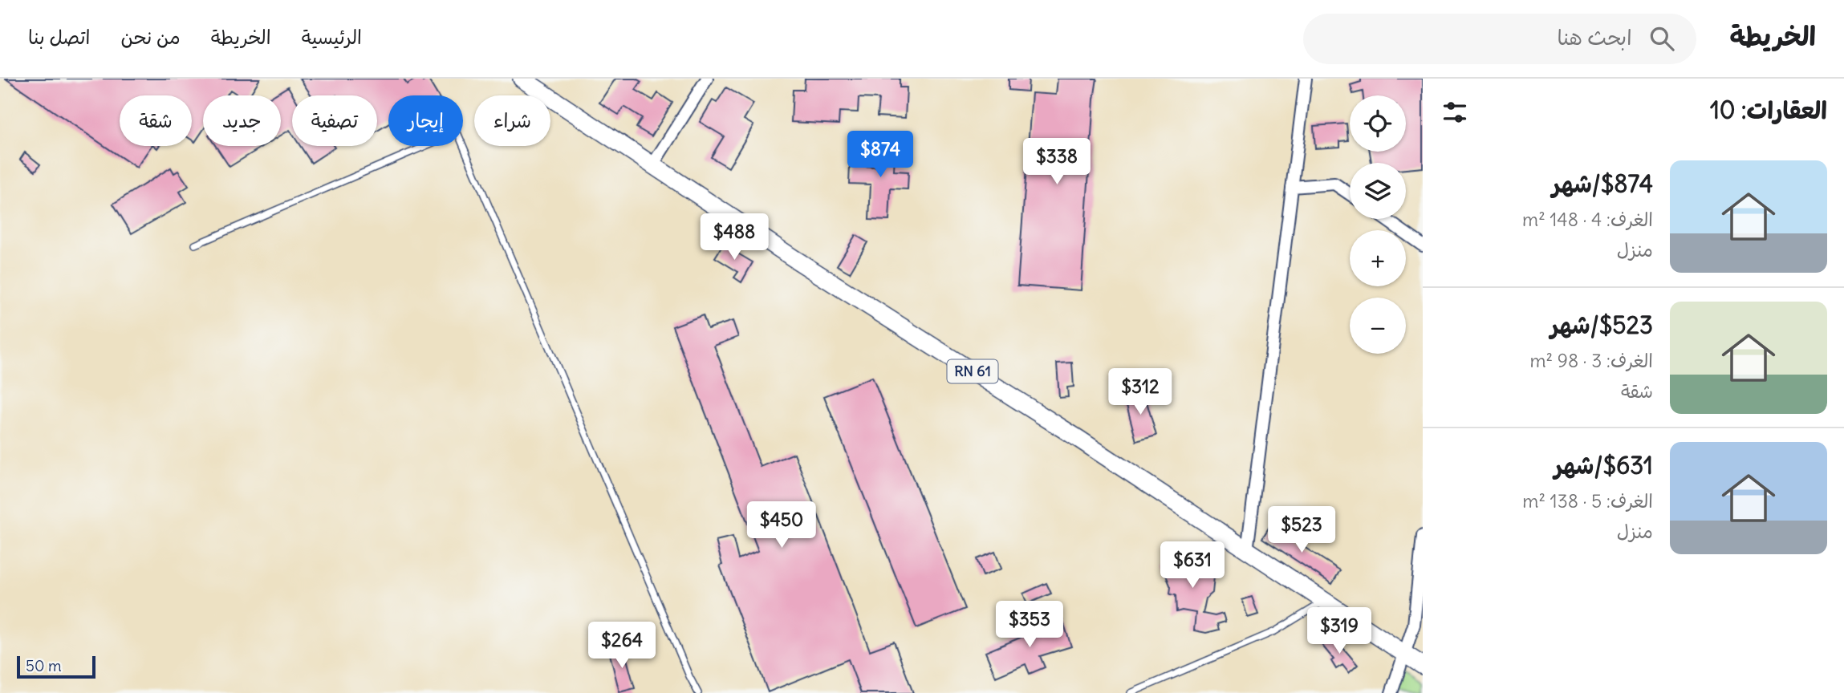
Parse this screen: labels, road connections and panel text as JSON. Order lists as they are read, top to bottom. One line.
{"streets":{"main road":["RN 61"]},"scale_bar":"50 m","page":{"header":"الخريطة","search":"ابحث هنا","nav":["الرئيسية","الخريطة","من نحن","اتصل بنا"],"heading":"العقارات: 10","map_buttons":["+","−"],"chip":["شراء","إيجار","تصفية","جديد","شقة"],"price":["$874","$338","$488","$312","$450","$523","$631","$353","$319","$264"],"list":[{"name":"$874/شهر","note":"الغرف: 4 · 148 m² · منزل"},{"name":"$523/شهر","note":"الغرف: 3 · 98 m² · شقة"},{"name":"$631/شهر","note":"الغرف: 5 · 138 m² · منزل"}],"scale":"50 m"}}
